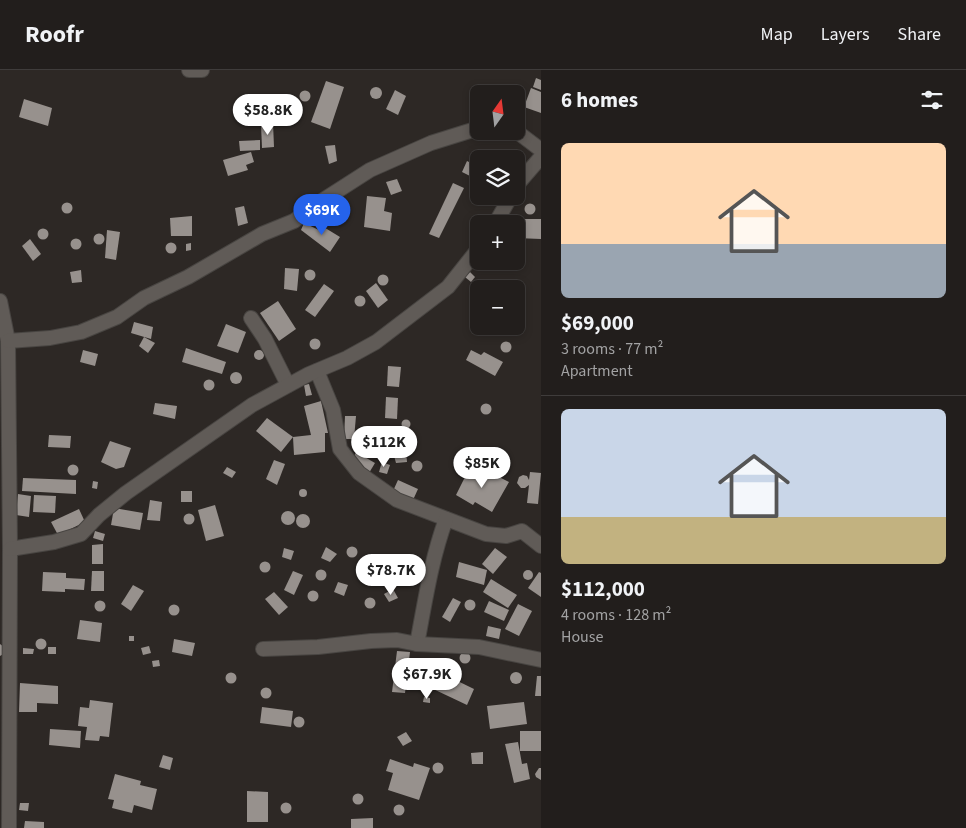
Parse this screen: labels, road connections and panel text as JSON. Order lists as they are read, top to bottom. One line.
{"north":"top","page":{"header":"Roofr","nav":["Map","Layers","Share"],"heading":"6 homes","map_buttons":["+","−"],"price":["$58.8K","$69K","$112K","$85K","$78.7K","$67.9K"],"list":[{"name":"$69,000","note":"3 rooms · 77 m² · Apartment"},{"name":"$112,000","note":"4 rooms · 128 m² · House"}]}}
